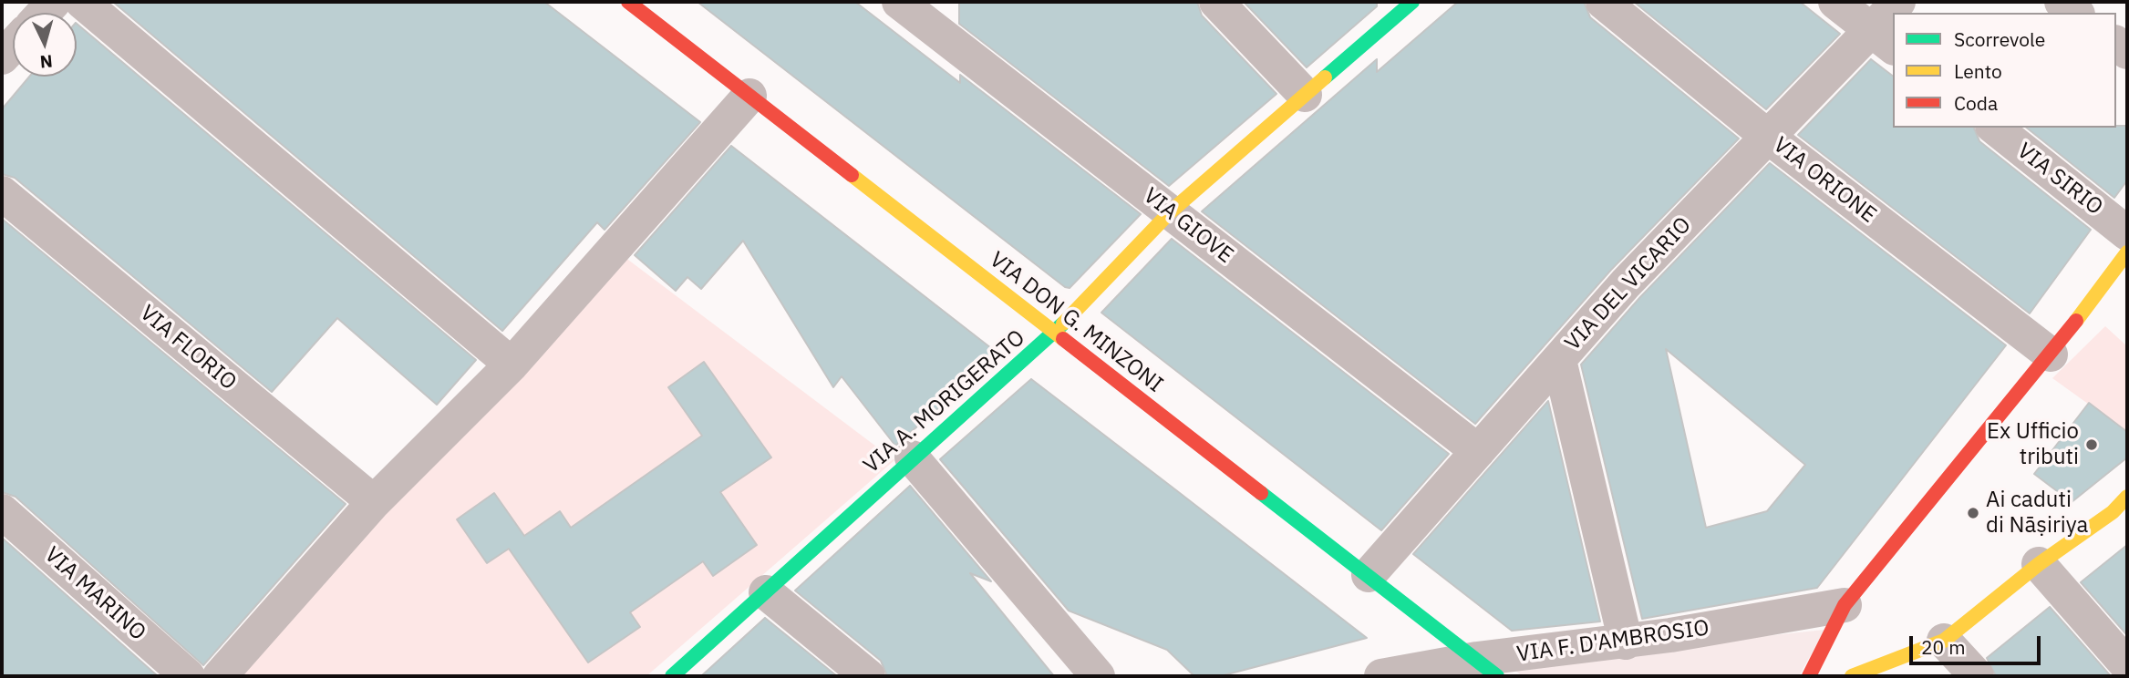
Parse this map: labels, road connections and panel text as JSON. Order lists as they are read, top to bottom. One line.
{"streets":{"street":["VIA SIRIO","VIA ORIONE","VIA GIOVE","VIA DEL VICARIO","VIA DON G. MINZONI","VIA FLORIO","VIA A. MORIGERATO","VIA MARINO","VIA F. D'AMBROSIO"]},"crossings":[["VIA ORIONE","VIA DEL VICARIO"],["VIA GIOVE","VIA DEL VICARIO"],["VIA GIOVE","VIA A. MORIGERATO"],["VIA DEL VICARIO","VIA DON G. MINZONI"],["VIA DON G. MINZONI","VIA A. MORIGERATO"],["VIA DON G. MINZONI","VIA F. D'AMBROSIO"]],"places":["Ex Ufficio tributi","Ai caduti di Nāṣiriya"],"legend":["Scorrevole","Lento","Coda"],"scale_bar":"20 m","north":"bottom"}
